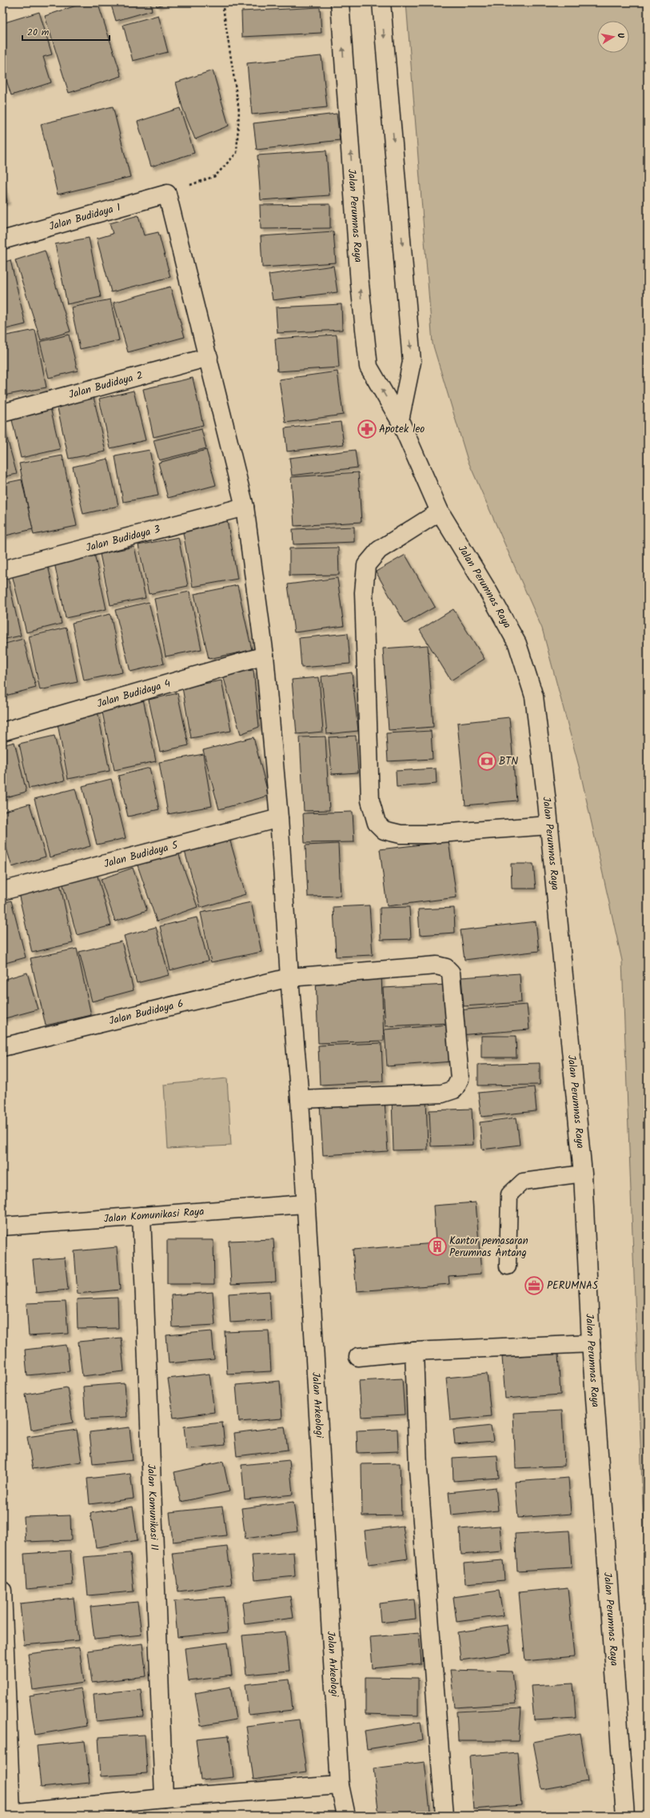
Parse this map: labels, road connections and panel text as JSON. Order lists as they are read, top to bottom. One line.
{"streets":{"street":["Jalan Perumnas Raya","Jalan Budidaya 1","Jalan Budidaya 2","Jalan Budidaya 3","Jalan Budidaya 4","Jalan Budidaya 5","Jalan Budidaya 6","Jalan Komunikasi Raya","Jalan Arkeologi","Jalan Komunikasi II"]},"crossings":[["Jalan Budidaya 1","Jalan Arkeologi"],["Jalan Budidaya 2","Jalan Arkeologi"],["Jalan Budidaya 3","Jalan Arkeologi"],["Jalan Budidaya 4","Jalan Arkeologi"],["Jalan Budidaya 5","Jalan Arkeologi"],["Jalan Budidaya 6","Jalan Arkeologi"],["Jalan Komunikasi Raya","Jalan Arkeologi"],["Jalan Komunikasi Raya","Jalan Komunikasi II"]],"places":{"pharmacy":["Apotek leo"],"bank":["BTN"],"building":["Kantor pemasaran Perumnas Antang"],"office":["PERUMNAS"]},"scale_bar":"20 m","north":"right"}
